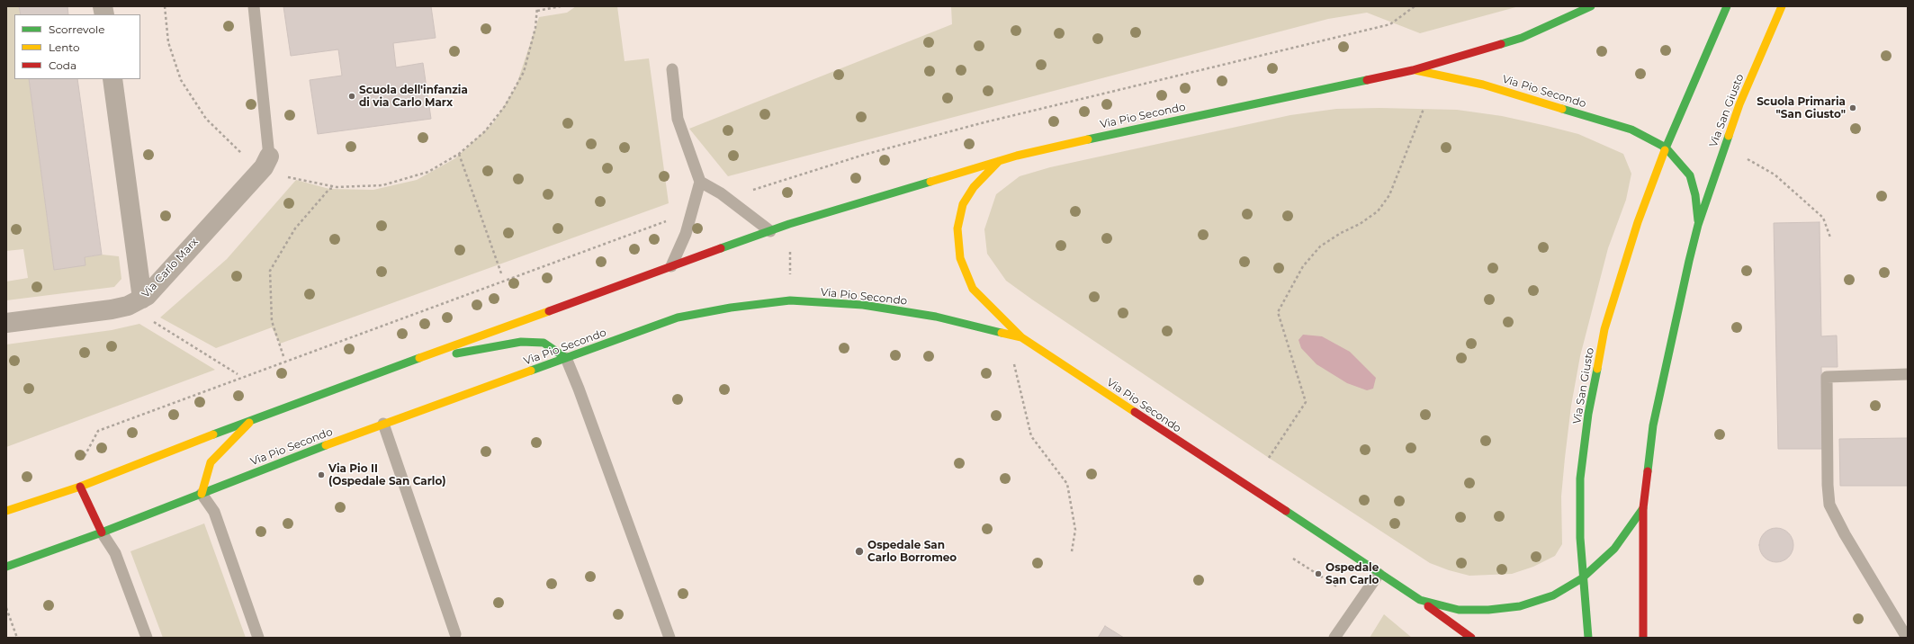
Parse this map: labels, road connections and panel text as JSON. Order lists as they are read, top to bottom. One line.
{"streets":{"main road":["Via Pio Secondo","Via San Giusto"],"street":["Via Carlo Marx"]},"crossings":[["Via Pio Secondo","Via San Giusto"]],"places":["Scuola dell'infanzia di via Carlo Marx","Scuola Primaria \"San Giusto\"","Via Pio II (Ospedale San Carlo)","Ospedale San Carlo Borromeo","Ospedale San Carlo"],"legend":["Scorrevole","Lento","Coda"]}
